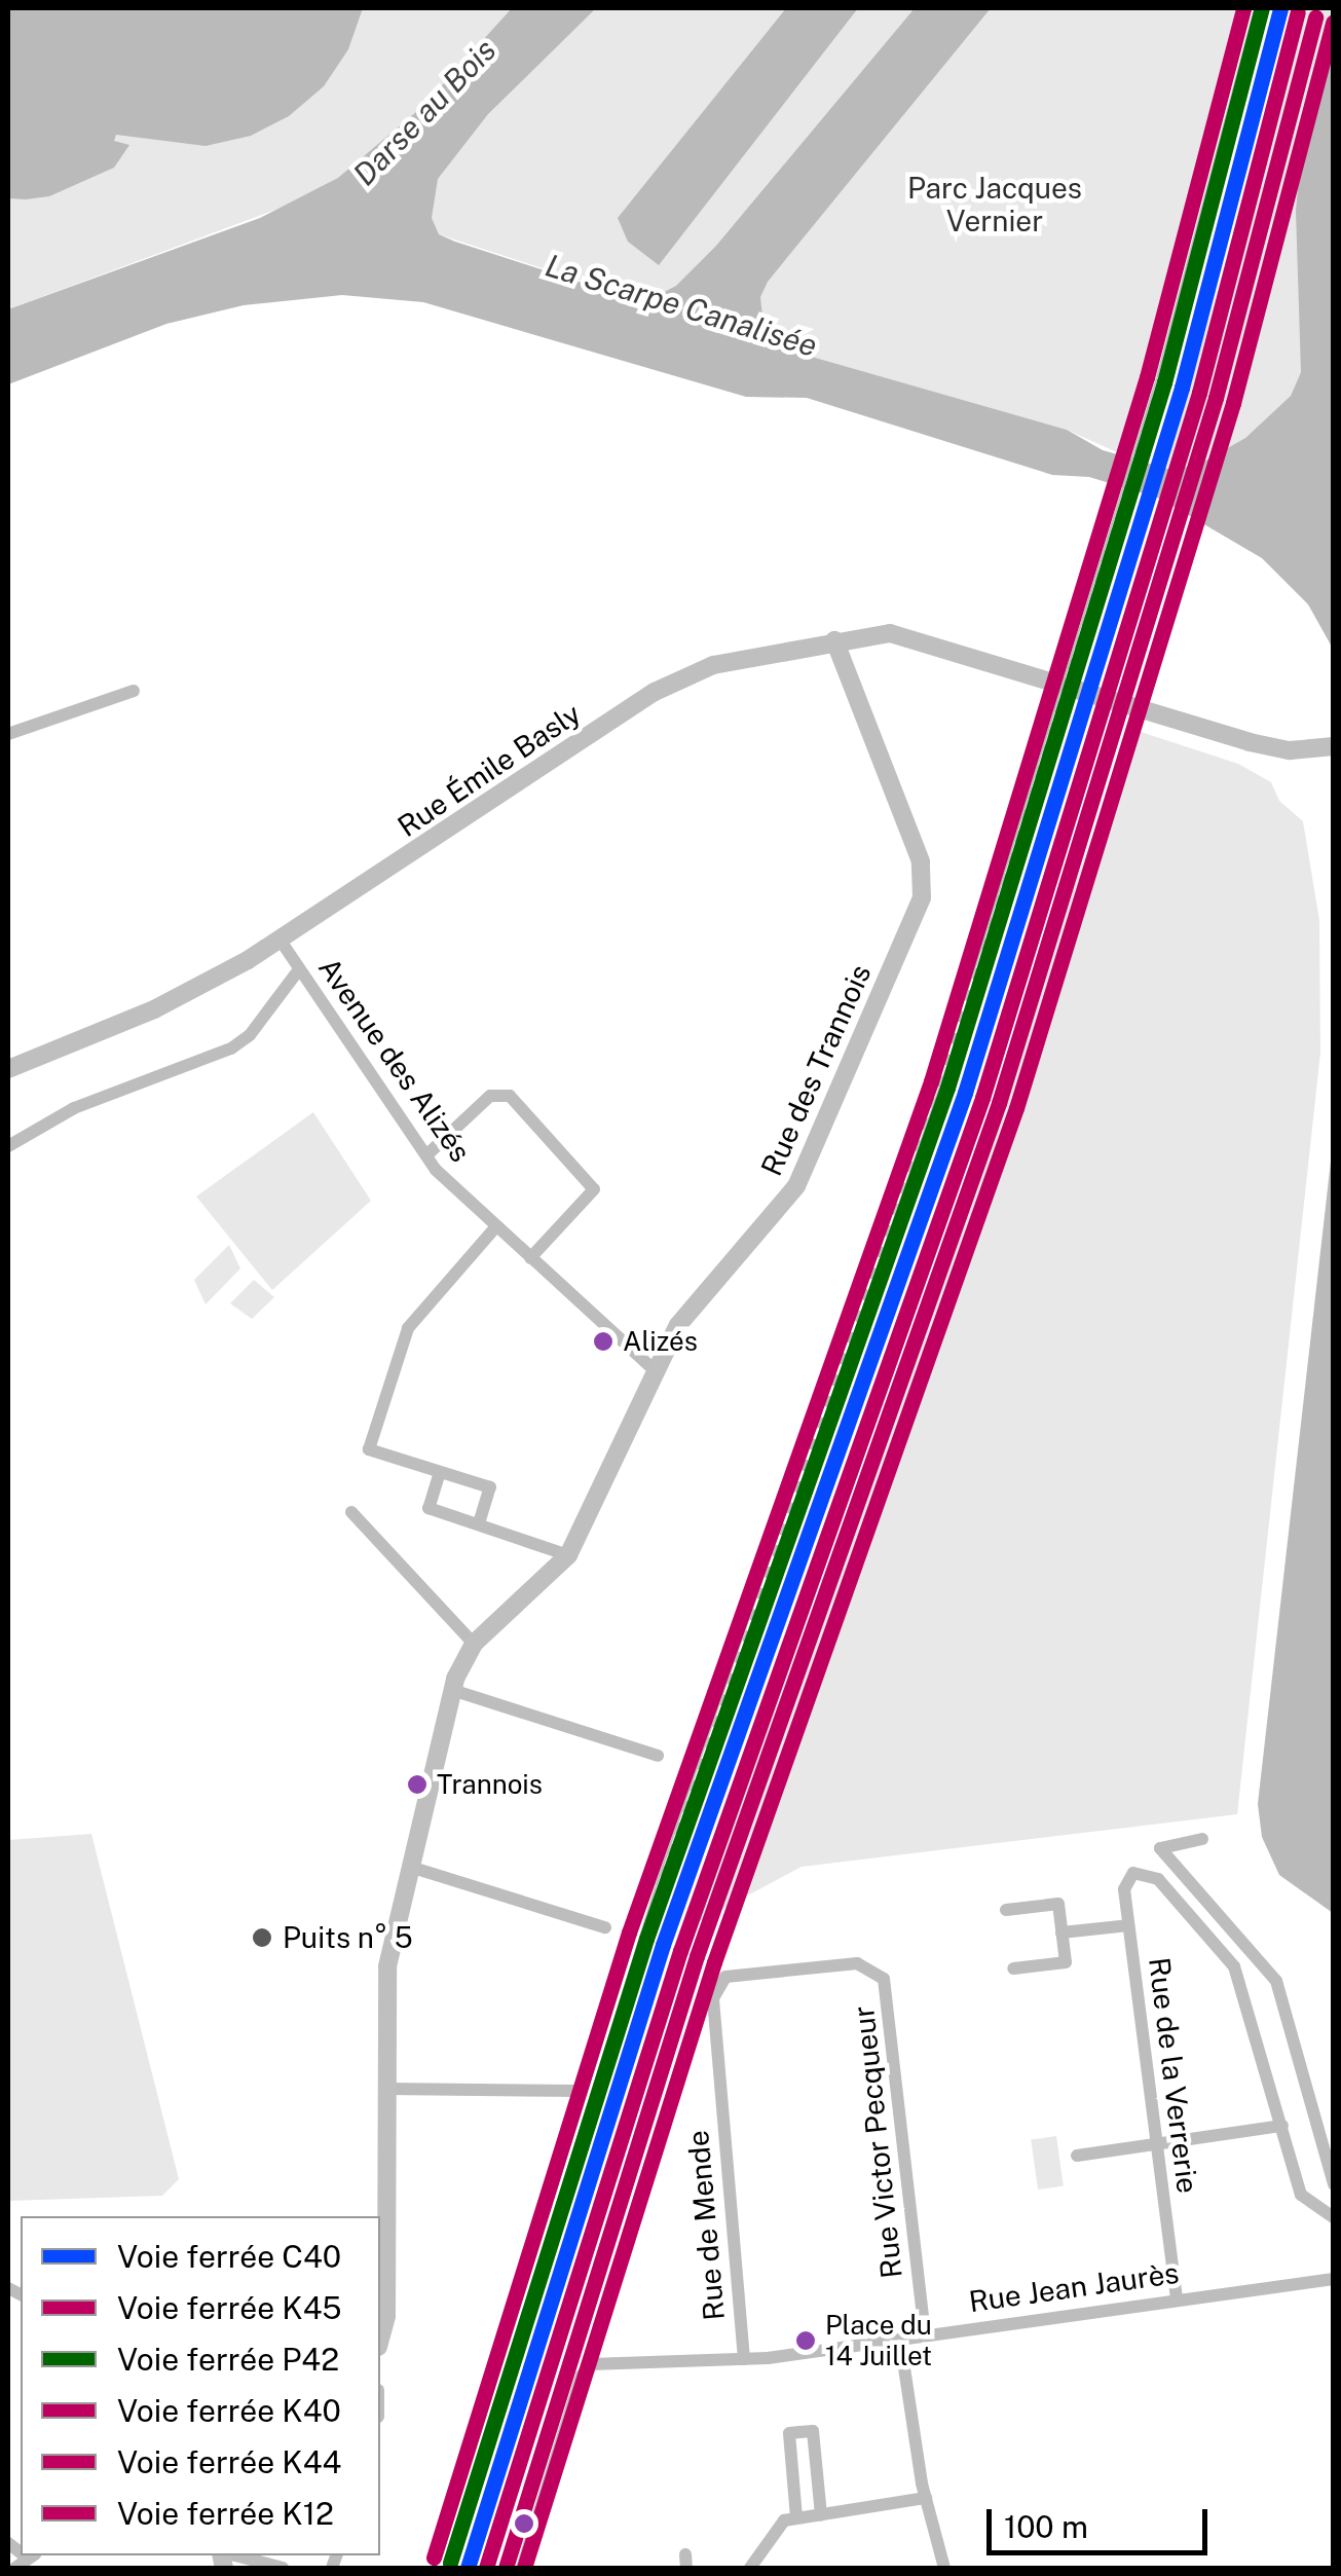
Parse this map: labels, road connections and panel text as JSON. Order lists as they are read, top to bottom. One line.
{"streets":{"street":["Rue Émile Basly","Avenue des Alizés","Rue des Trannois","Rue de la Verrerie","Rue Victor Pecqueur","Rue de Mende","Rue Jean Jaurès"]},"crossings":[["Rue Émile Basly","Avenue des Alizés"],["Rue Émile Basly","Rue des Trannois"],["Avenue des Alizés","Rue des Trannois"],["Rue de la Verrerie","Rue Jean Jaurès"],["Rue Victor Pecqueur","Rue de Mende"],["Rue Victor Pecqueur","Rue Jean Jaurès"],["Rue de Mende","Rue Jean Jaurès"]],"water":["Darse au Bois","La Scarpe Canalisée"],"parks":["Parc Jacques Vernier"],"places":["Alizés","Trannois","Puits n° 5","Place du 14 Juillet"],"lines":["rail line C40","rail line P42","rail line K44","rail line K45","rail line K40","rail line K12"],"legend":["Voie ferrée C40","Voie ferrée K45","Voie ferrée P42","Voie ferrée K40","Voie ferrée K44","Voie ferrée K12"],"scale_bar":"100 m"}
